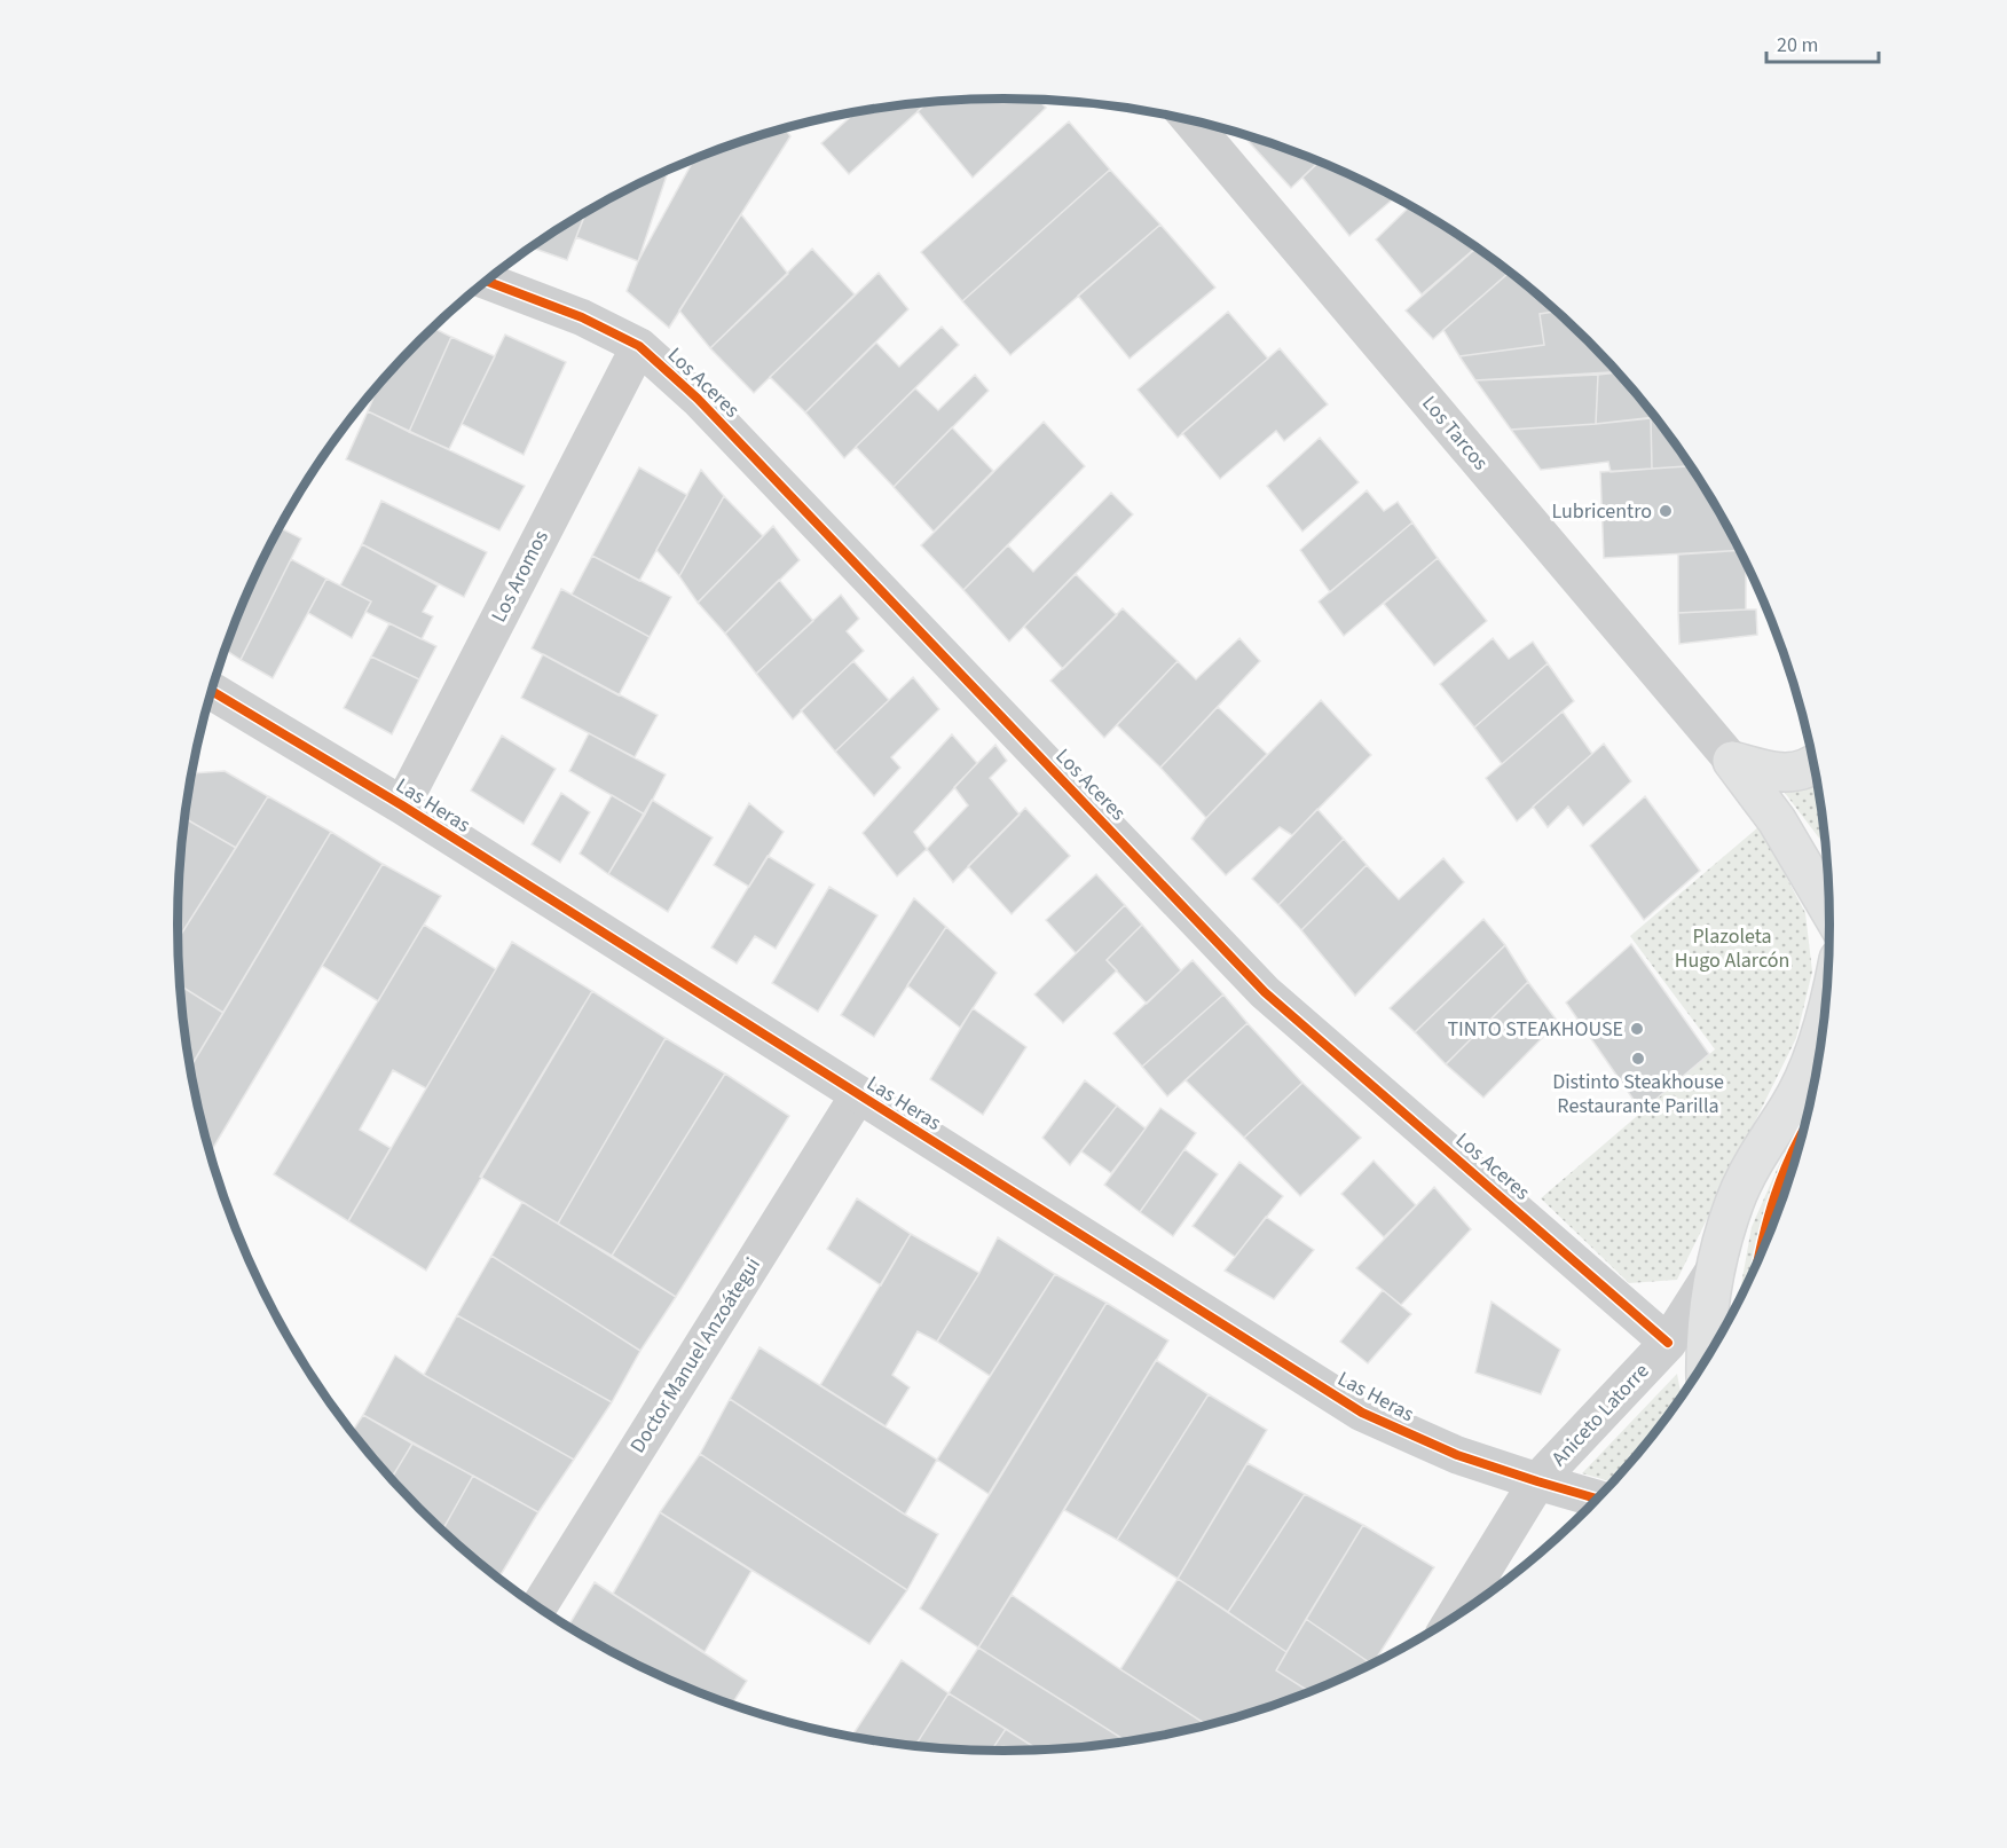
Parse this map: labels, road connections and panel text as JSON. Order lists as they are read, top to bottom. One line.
{"streets":{"street":["Los Aceres","Los Tarcos","Los Aromos","Las Heras","Doctor Manuel Anzoátegui","Aniceto Latorre"]},"crossings":[["Los Aceres","Los Aromos"],["Los Aceres","Aniceto Latorre"],["Los Aromos","Las Heras"],["Las Heras","Doctor Manuel Anzoátegui"],["Las Heras","Aniceto Latorre"]],"parks":["Plazoleta Hugo Alarcón"],"places":["Lubricentro","TINTO STEAKHOUSE","Distinto Steakhouse Restaurante Parilla"],"scale_bar":"20 m"}
